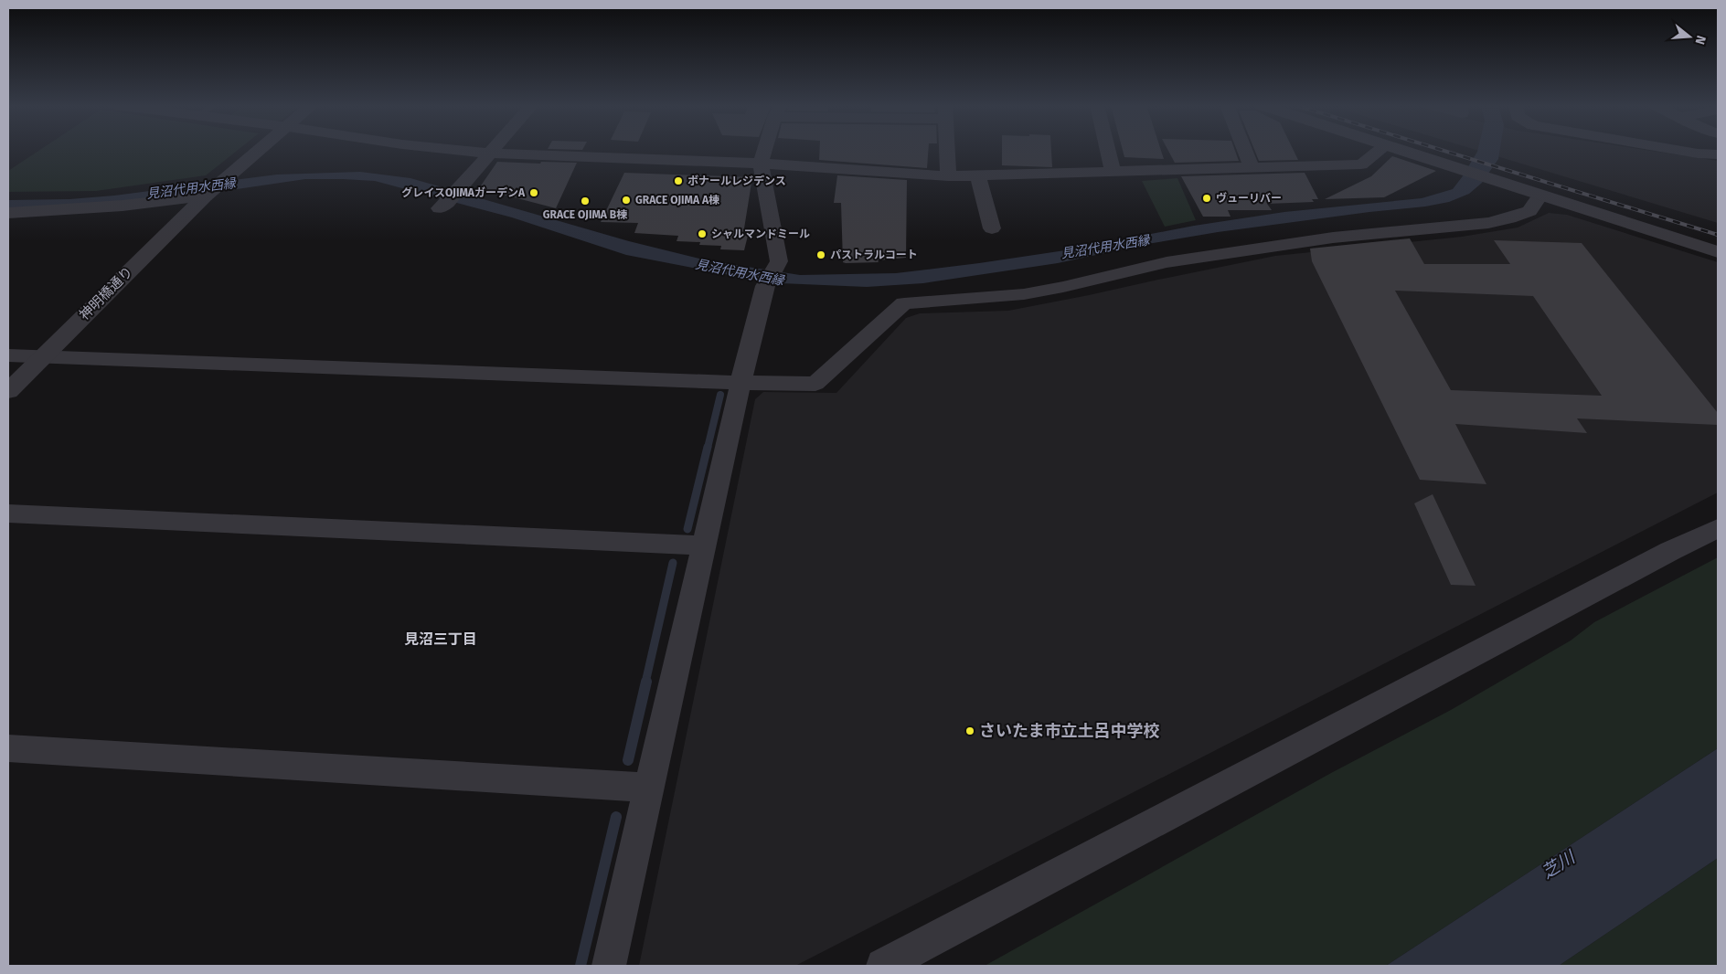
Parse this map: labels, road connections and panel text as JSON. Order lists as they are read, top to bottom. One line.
{"streets":{"street":["神明橋通り"]},"districts":["見沼三丁目"],"water":["見沼代用水西縁","芝川"],"places":["ボナールレジデンス","グレイスOJIMAガーデンA","ヴューリバー","GRACE OJIMA A棟","GRACE OJIMA B棟","シャルマンドミール","パストラルコート","さいたま市立土呂中学校"],"north":"right"}
